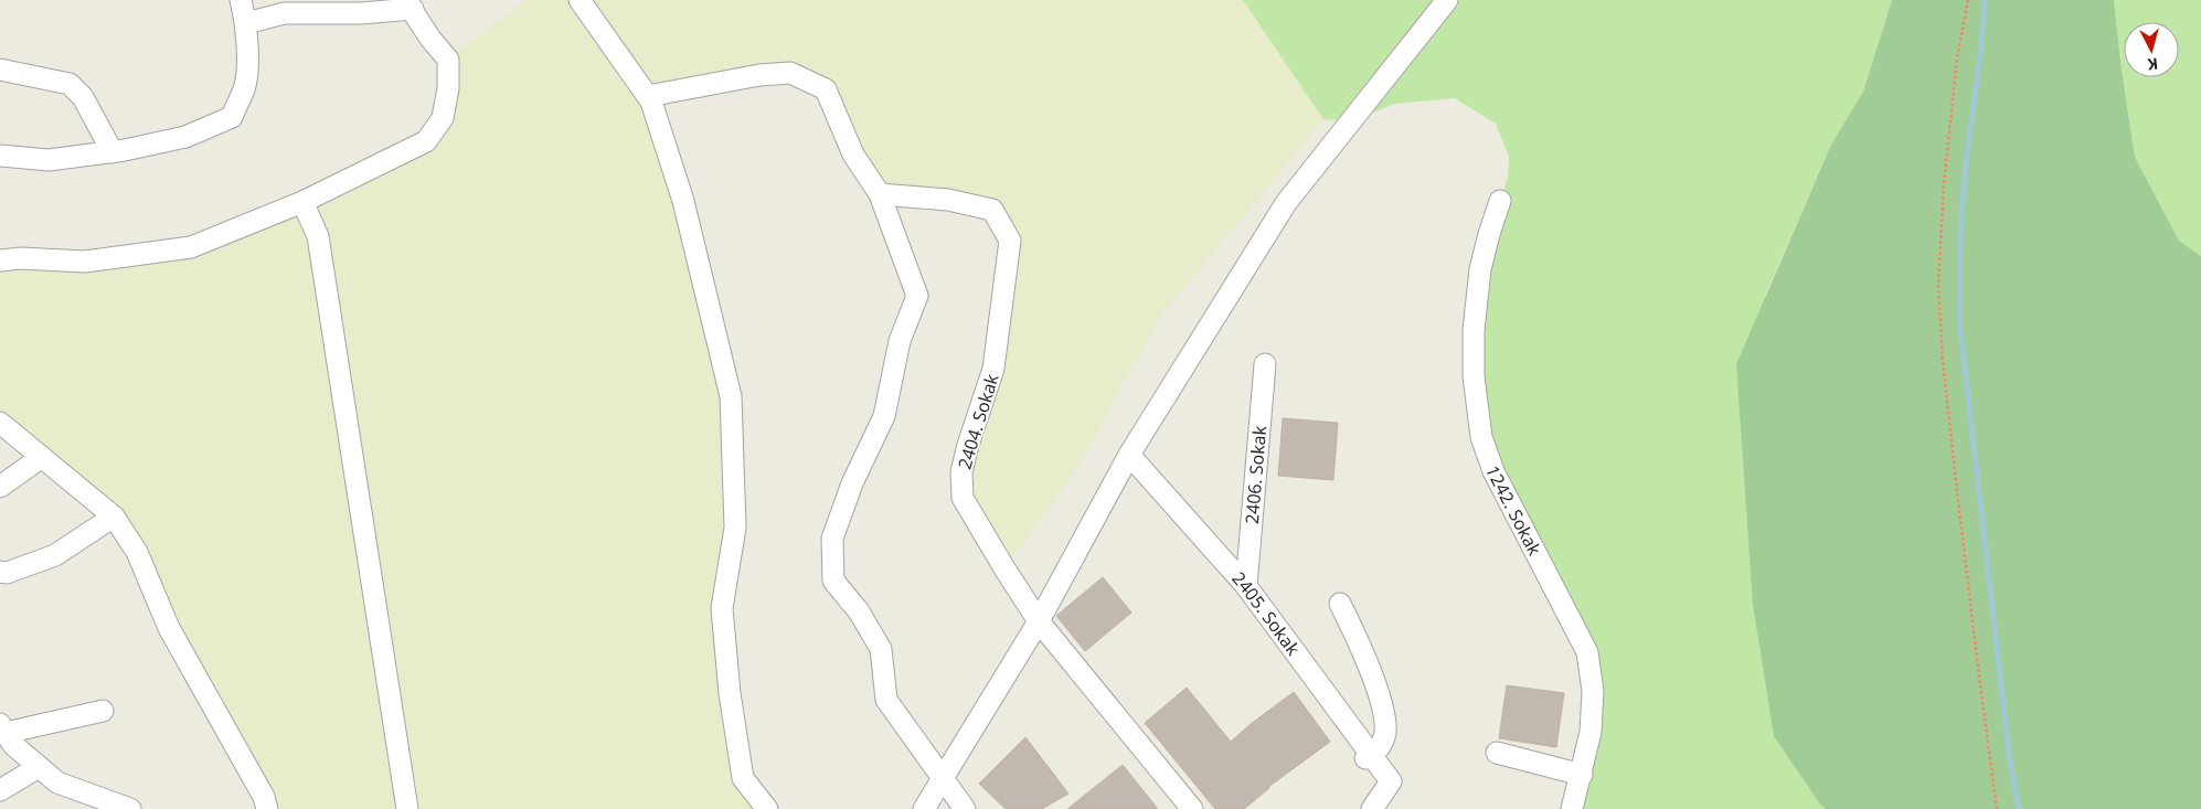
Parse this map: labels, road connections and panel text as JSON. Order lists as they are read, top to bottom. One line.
{"streets":{"street":["2404. Sokak","2406. Sokak","1242. Sokak","2405. Sokak"]},"crossings":[["2406. Sokak","2405. Sokak"]],"north":"bottom"}
